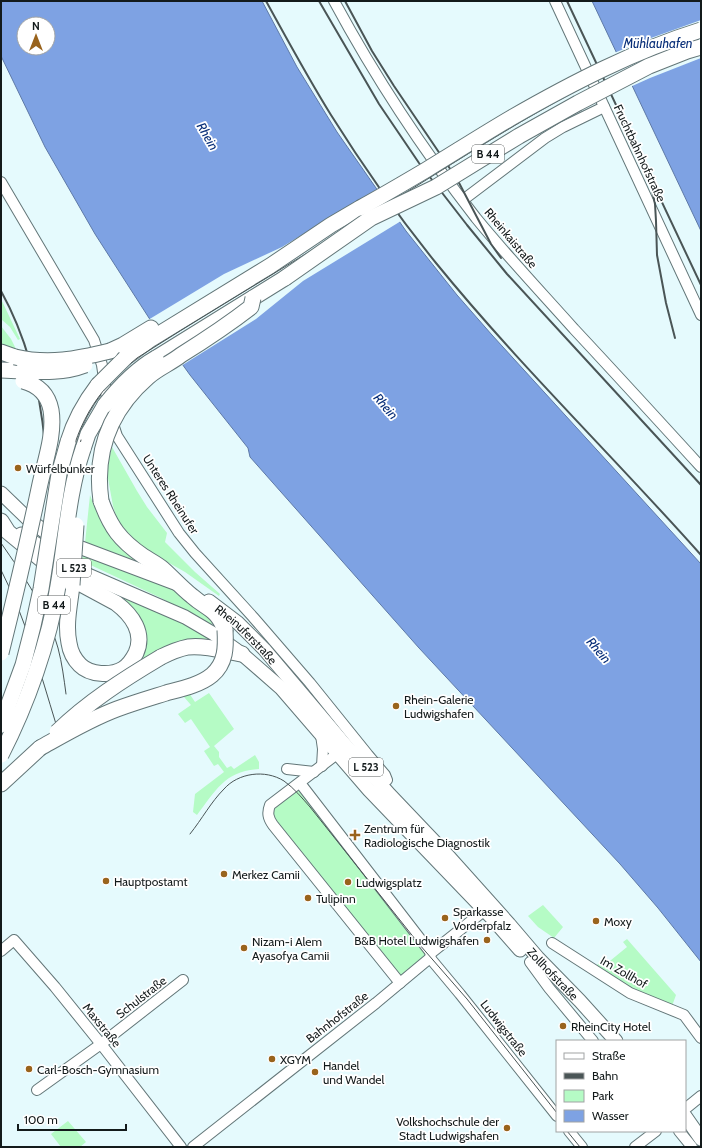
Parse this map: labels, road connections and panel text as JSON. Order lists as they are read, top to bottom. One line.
{"streets":{"highway":["B 44"],"main road":["L 523","Rheinuferstraße","Zollhofstraße"],"street":["Fruchtbahnhofstraße","Rheinkaistraße","Unteres Rheinufer","Im Zollhof","Schulstraße","Bahnhofstraße","Maxstraße","Ludwigstraße"]},"crossings":[["B 44","Rheinuferstraße"],["L 523","Zollhofstraße"],["Rheinuferstraße","Zollhofstraße"],["Rheinuferstraße","Bahnhofstraße"],["Zollhofstraße","Bahnhofstraße"],["Schulstraße","Maxstraße"],["Bahnhofstraße","Ludwigstraße"]],"water":["Mühlauhafen","Rhein"],"places":{"other":["Würfelbunker","Rhein-Galerie Ludwigshafen","Merkez Camii","Hauptpostamt","Ludwigsplatz","Tulipinn","Sparkasse Vorderpfalz","Moxy","B&B Hotel Ludwigshafen","Nizam-i Alem Ayasofya Camii","RheinCity Hotel","XGYM","Carl-Bosch-Gymnasium","Handel und Wandel","Volkshochschule der Stadt Ludwigshafen"],"health":["Zentrum für Radiologische Diagnostik"]},"legend":["Straße","Bahn","Park","Wasser"],"scale_bar":"100 m","north":"top"}
